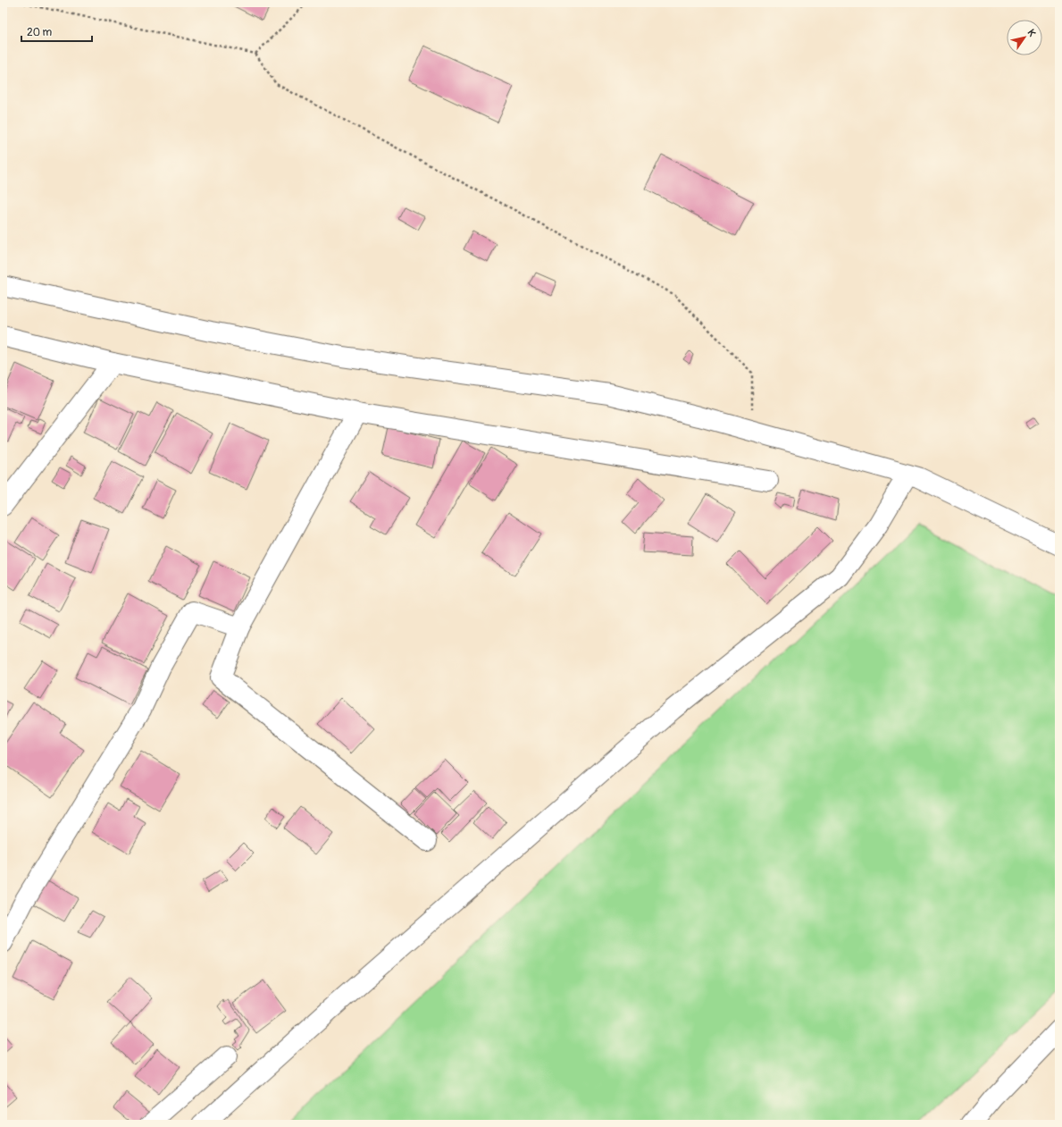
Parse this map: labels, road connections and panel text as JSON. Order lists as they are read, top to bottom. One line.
{"scale_bar":"20 m","north":"top right"}
